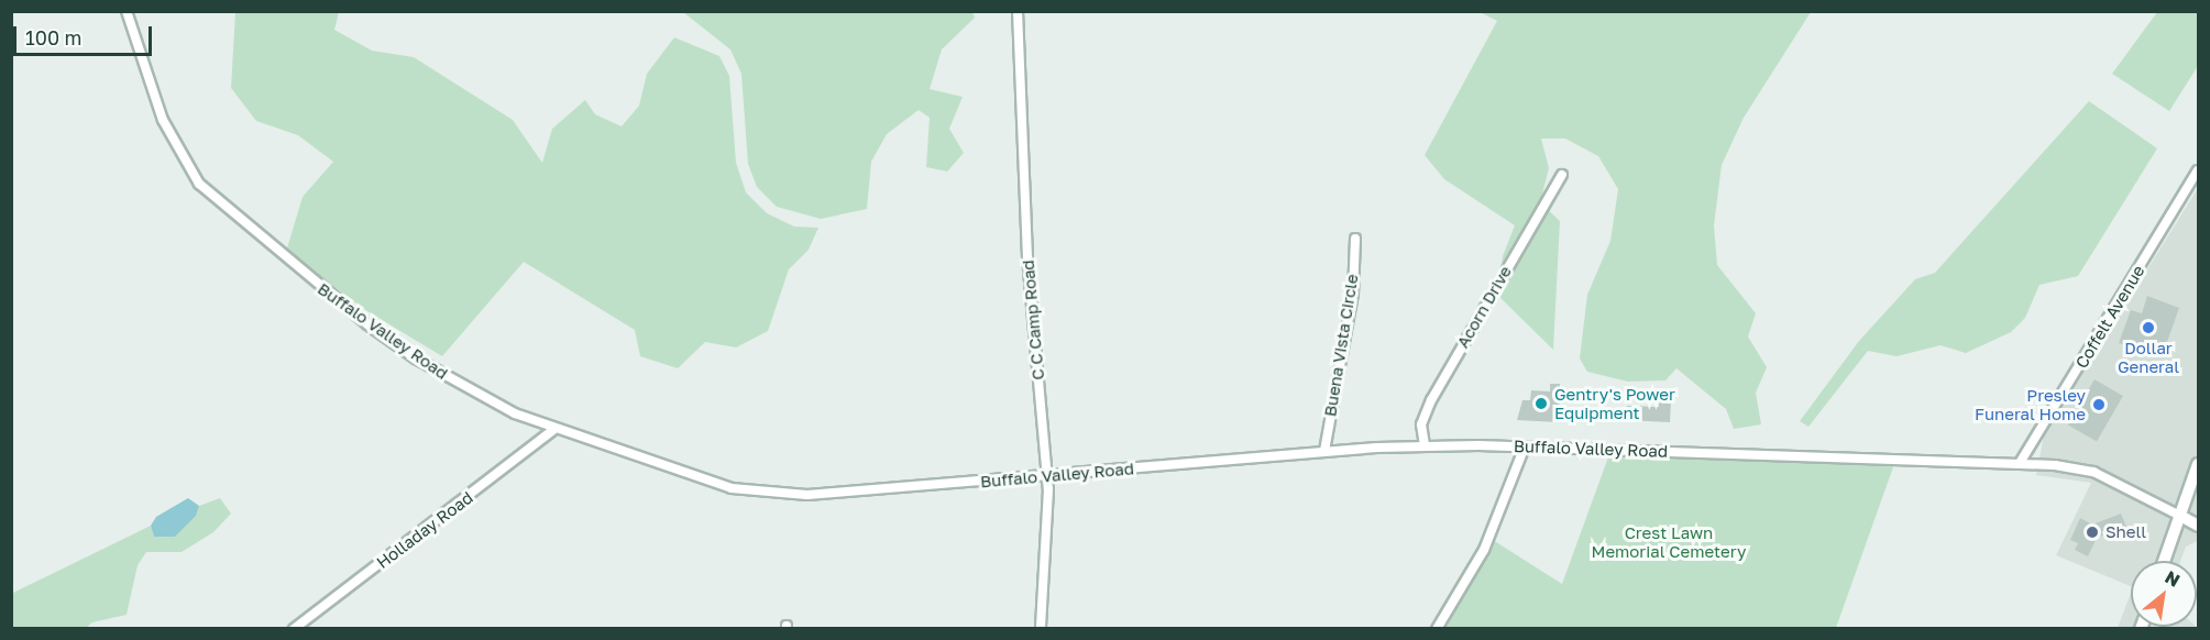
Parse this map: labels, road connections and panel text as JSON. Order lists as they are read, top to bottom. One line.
{"streets":{"street":["Acorn Drive","Coffelt Avenue","C C Camp Road","Buffalo Valley Road","Buena Vista Circle","Holladay Road"]},"crossings":[["Acorn Drive","Buffalo Valley Road"],["Coffelt Avenue","Buffalo Valley Road"],["C C Camp Road","Buffalo Valley Road"],["Buffalo Valley Road","Buena Vista Circle"],["Buffalo Valley Road","Holladay Road"]],"parks":["Crest Lawn Memorial Cemetery"],"places":["Dollar General","Gentry's Power Equipment","Presley Funeral Home","Shell"],"scale_bar":"100 m","north":"top right"}
